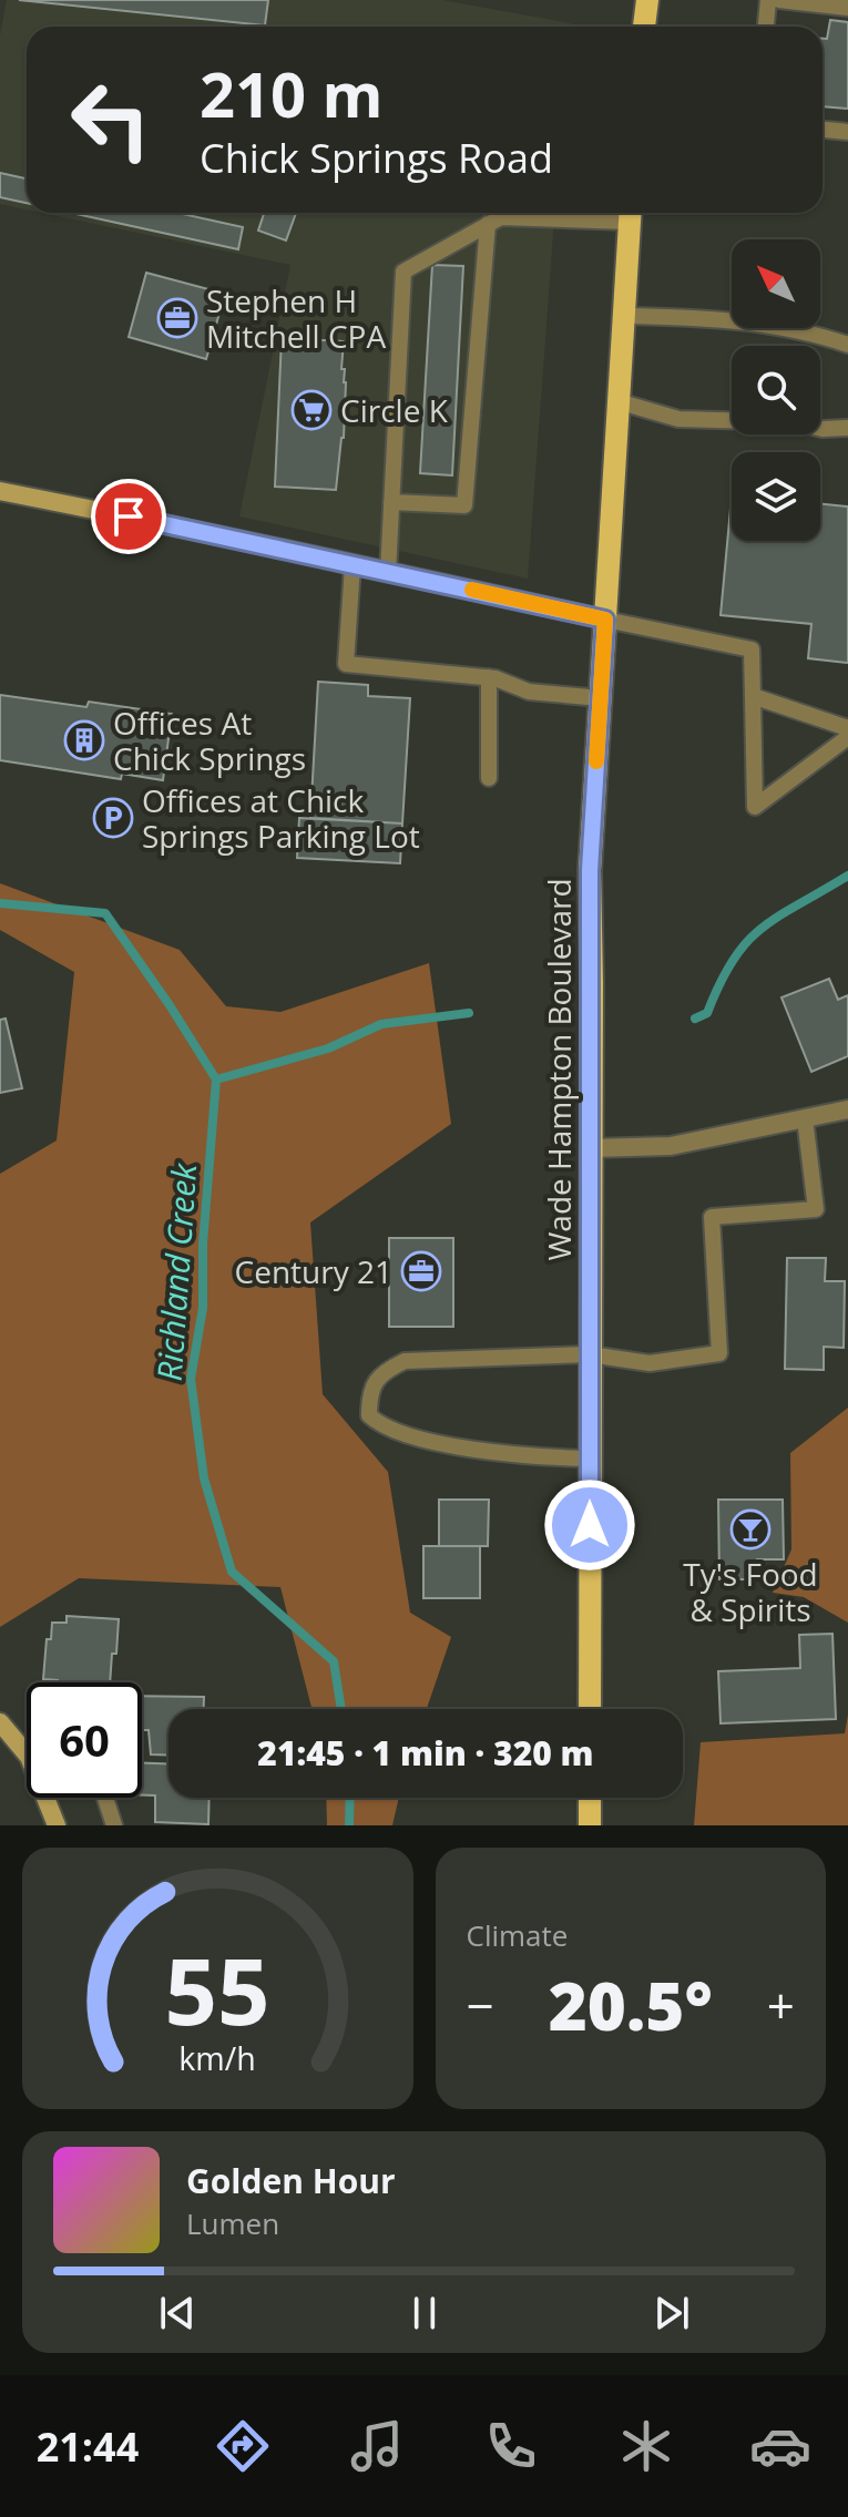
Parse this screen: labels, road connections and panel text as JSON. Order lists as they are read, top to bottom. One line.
{"streets":{"main road":["Wade Hampton Boulevard"]},"water":["Richland Creek"],"places":{"office":["Stephen H Mitchell CPA","Century 21"],"supermarket":["Circle K"],"building":["Offices At Chick Springs"],"parking":["Offices at Chick Springs Parking Lot"],"bar":["Ty's Food & Spirits"]},"north":"top left","page":{"turn":["210 m","Chick Springs Road"],"limit":"60","trip":"21:45 · 1 min · 320 m","tile":"Climate","heat":["−","20.5°","+"],"song":["Golden Hour","Lumen"],"tabs":"21:44","gauge":["55","km/h"]}}
